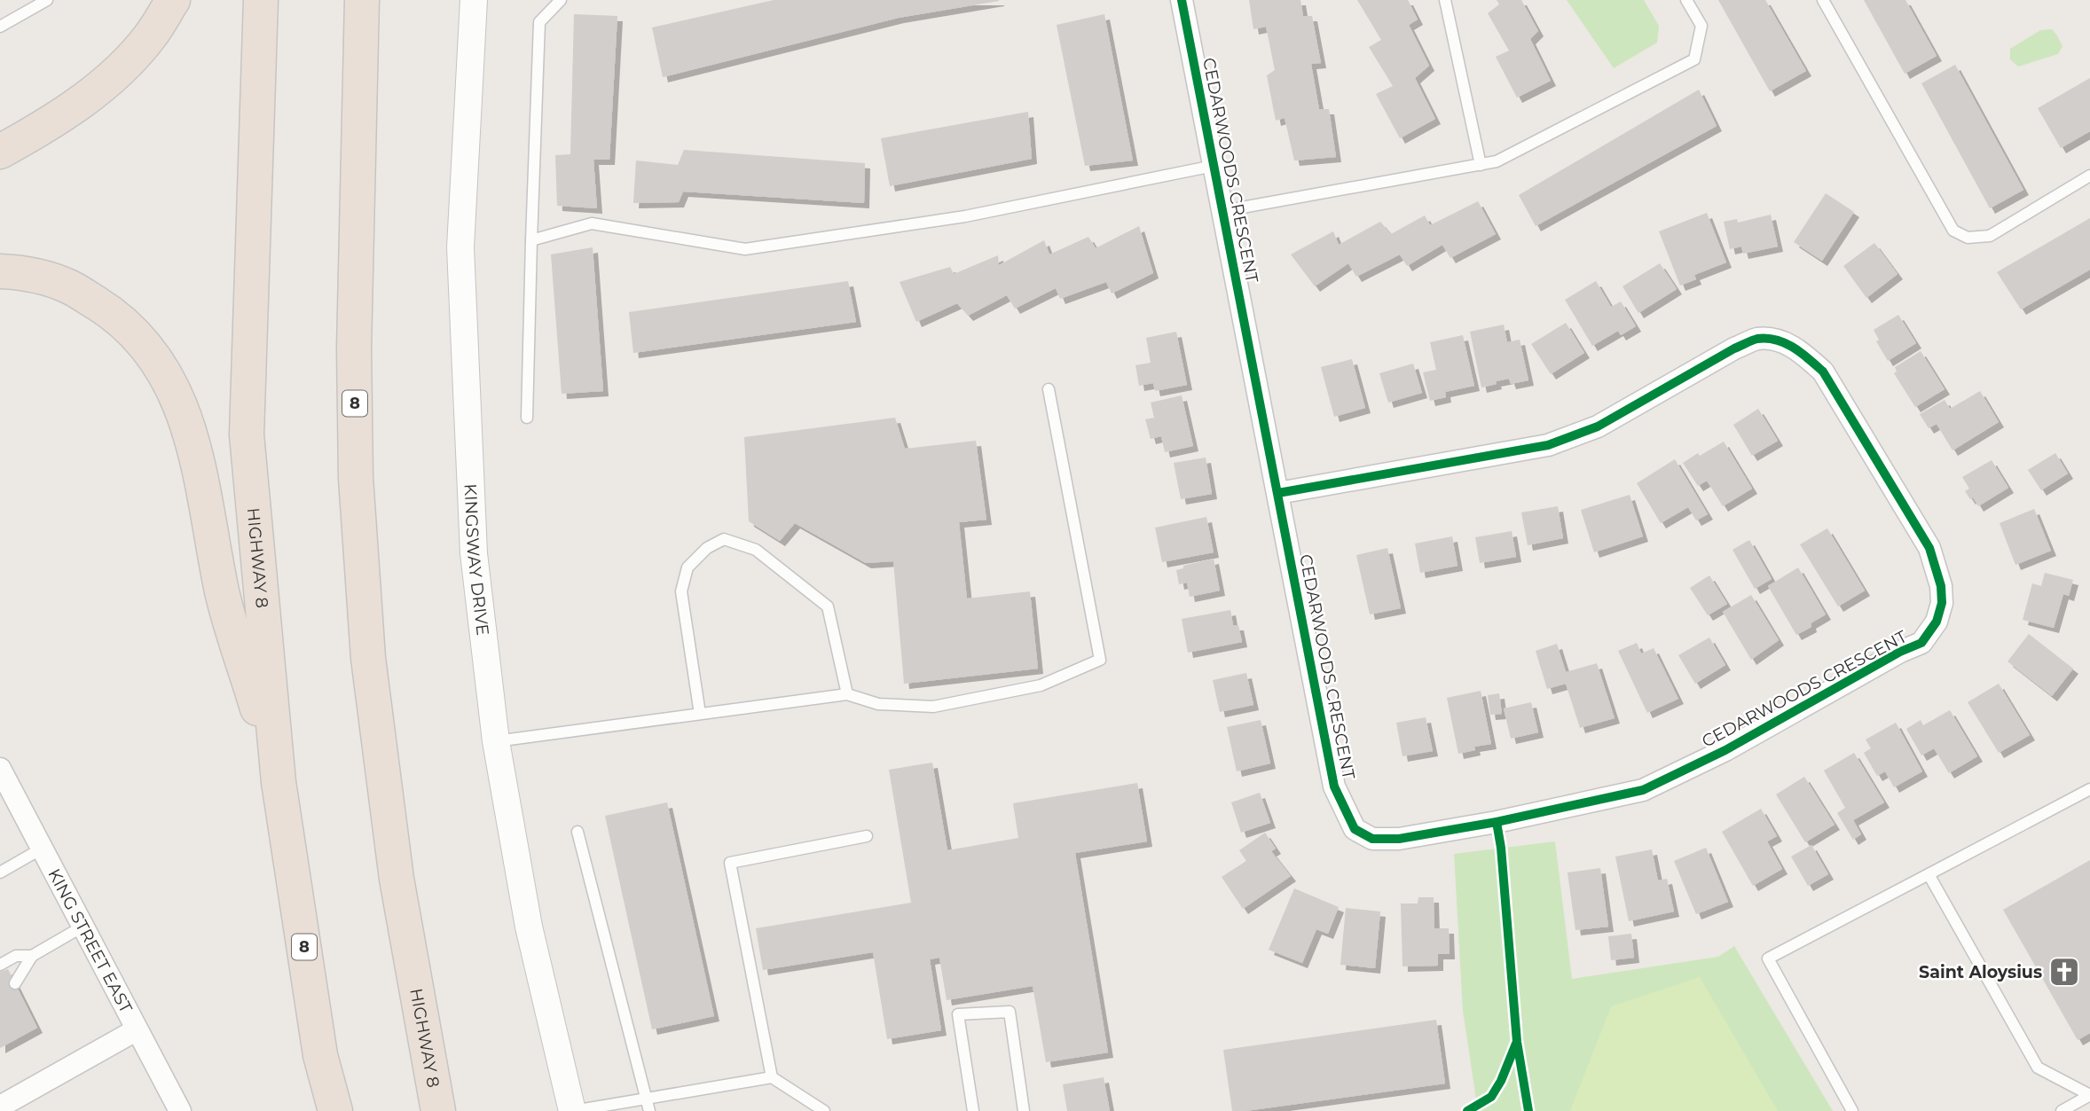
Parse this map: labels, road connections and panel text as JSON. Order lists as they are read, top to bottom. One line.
{"streets":{"highway":["8","HIGHWAY 8"],"street":["CEDARWOODS CRESCENT","KINGSWAY DRIVE","KING STREET EAST"]},"places":{"church":["Saint Aloysius"]}}
